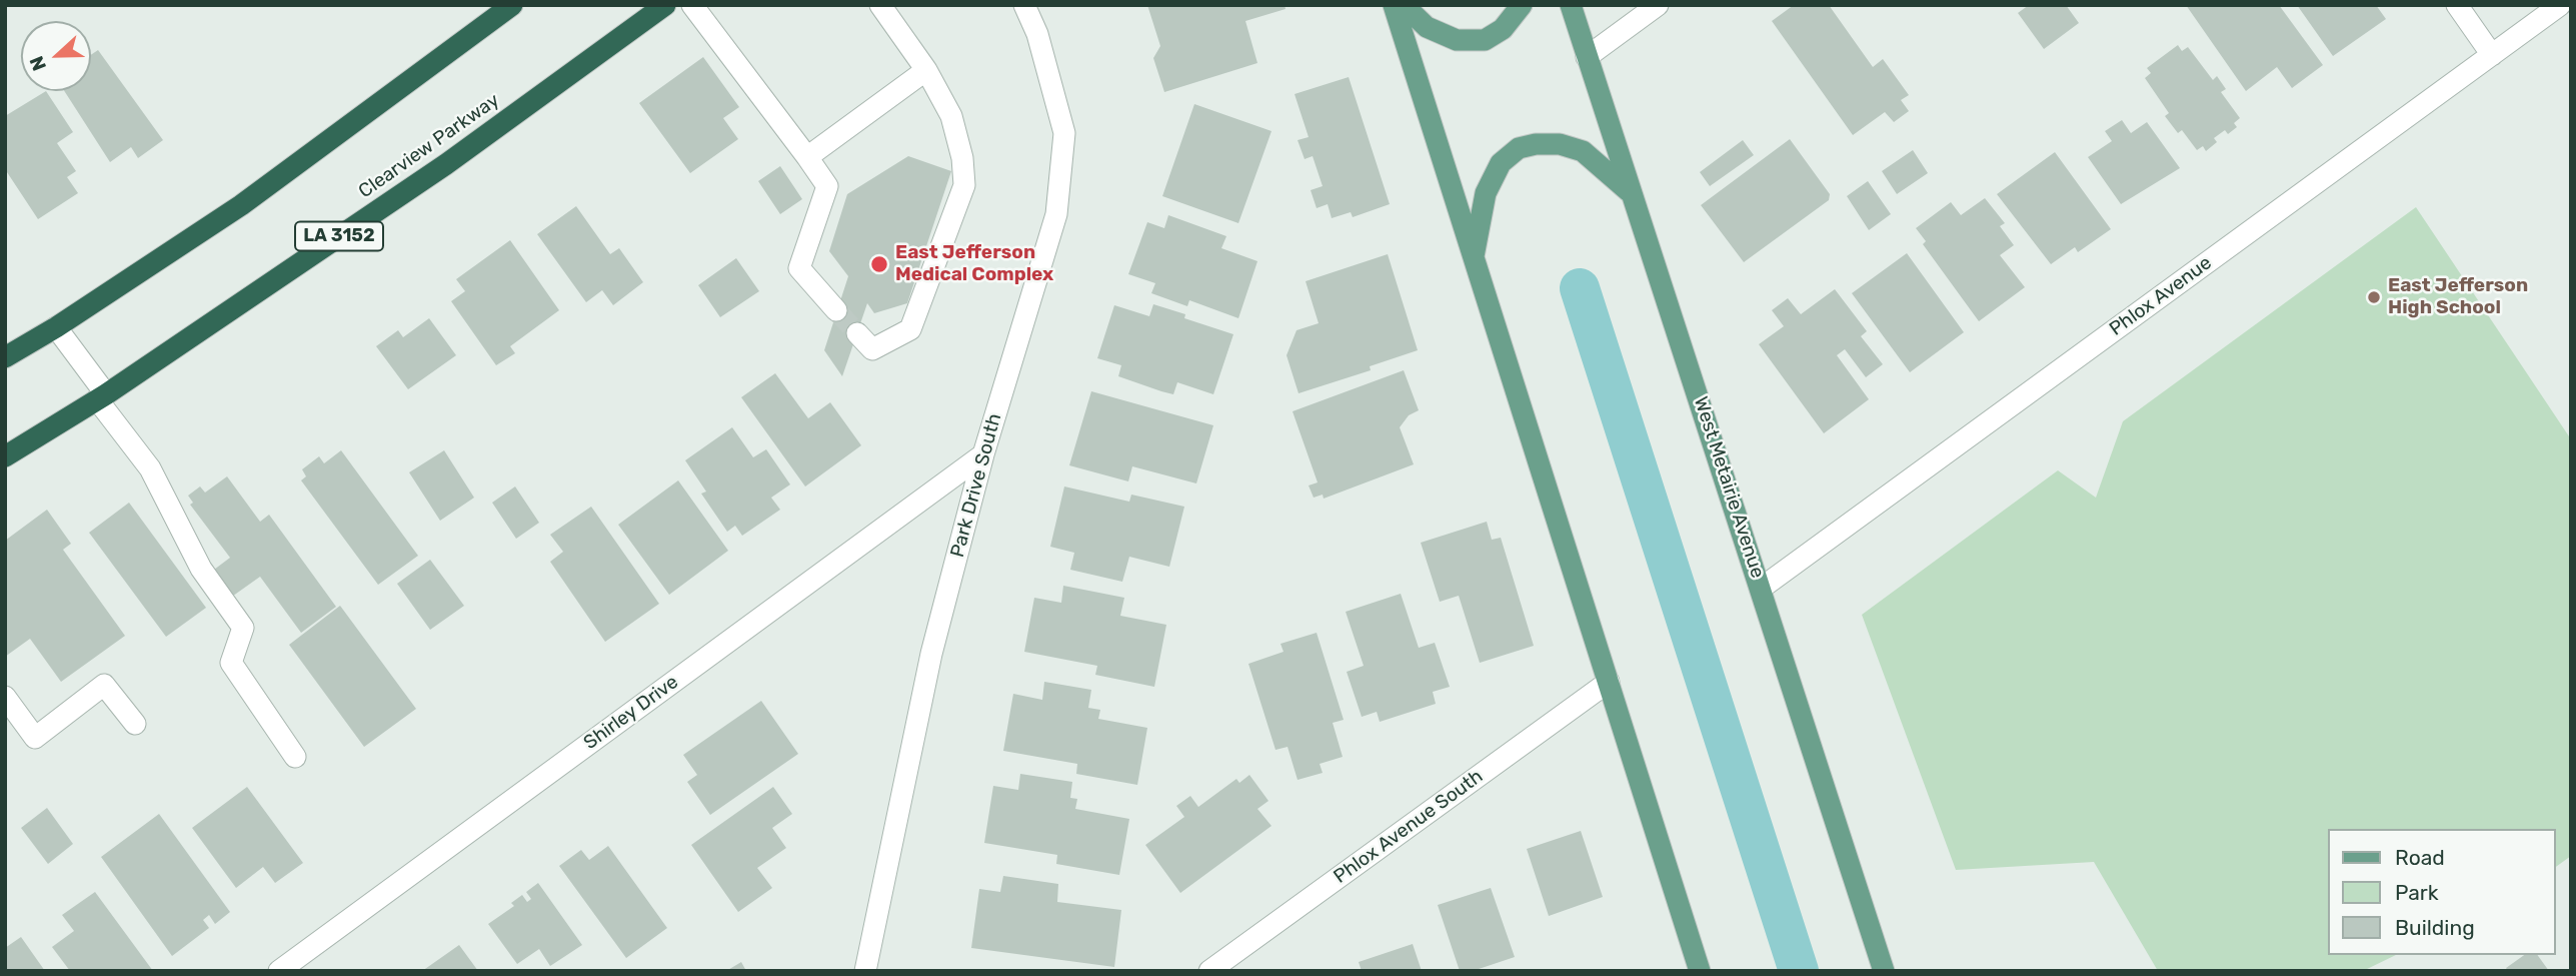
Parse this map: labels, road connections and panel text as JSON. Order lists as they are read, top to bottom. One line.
{"streets":{"highway":["Clearview Parkway","LA 3152"],"main road":["West Metairie Avenue"],"street":["Phlox Avenue","Park Drive South","Shirley Drive","Phlox Avenue South"]},"crossings":[["Phlox Avenue","West Metairie Avenue"],["Park Drive South","Shirley Drive"]],"places":["East Jefferson Medical Complex","East Jefferson High School"],"legend":["Road","Park","Building"],"north":"left"}
